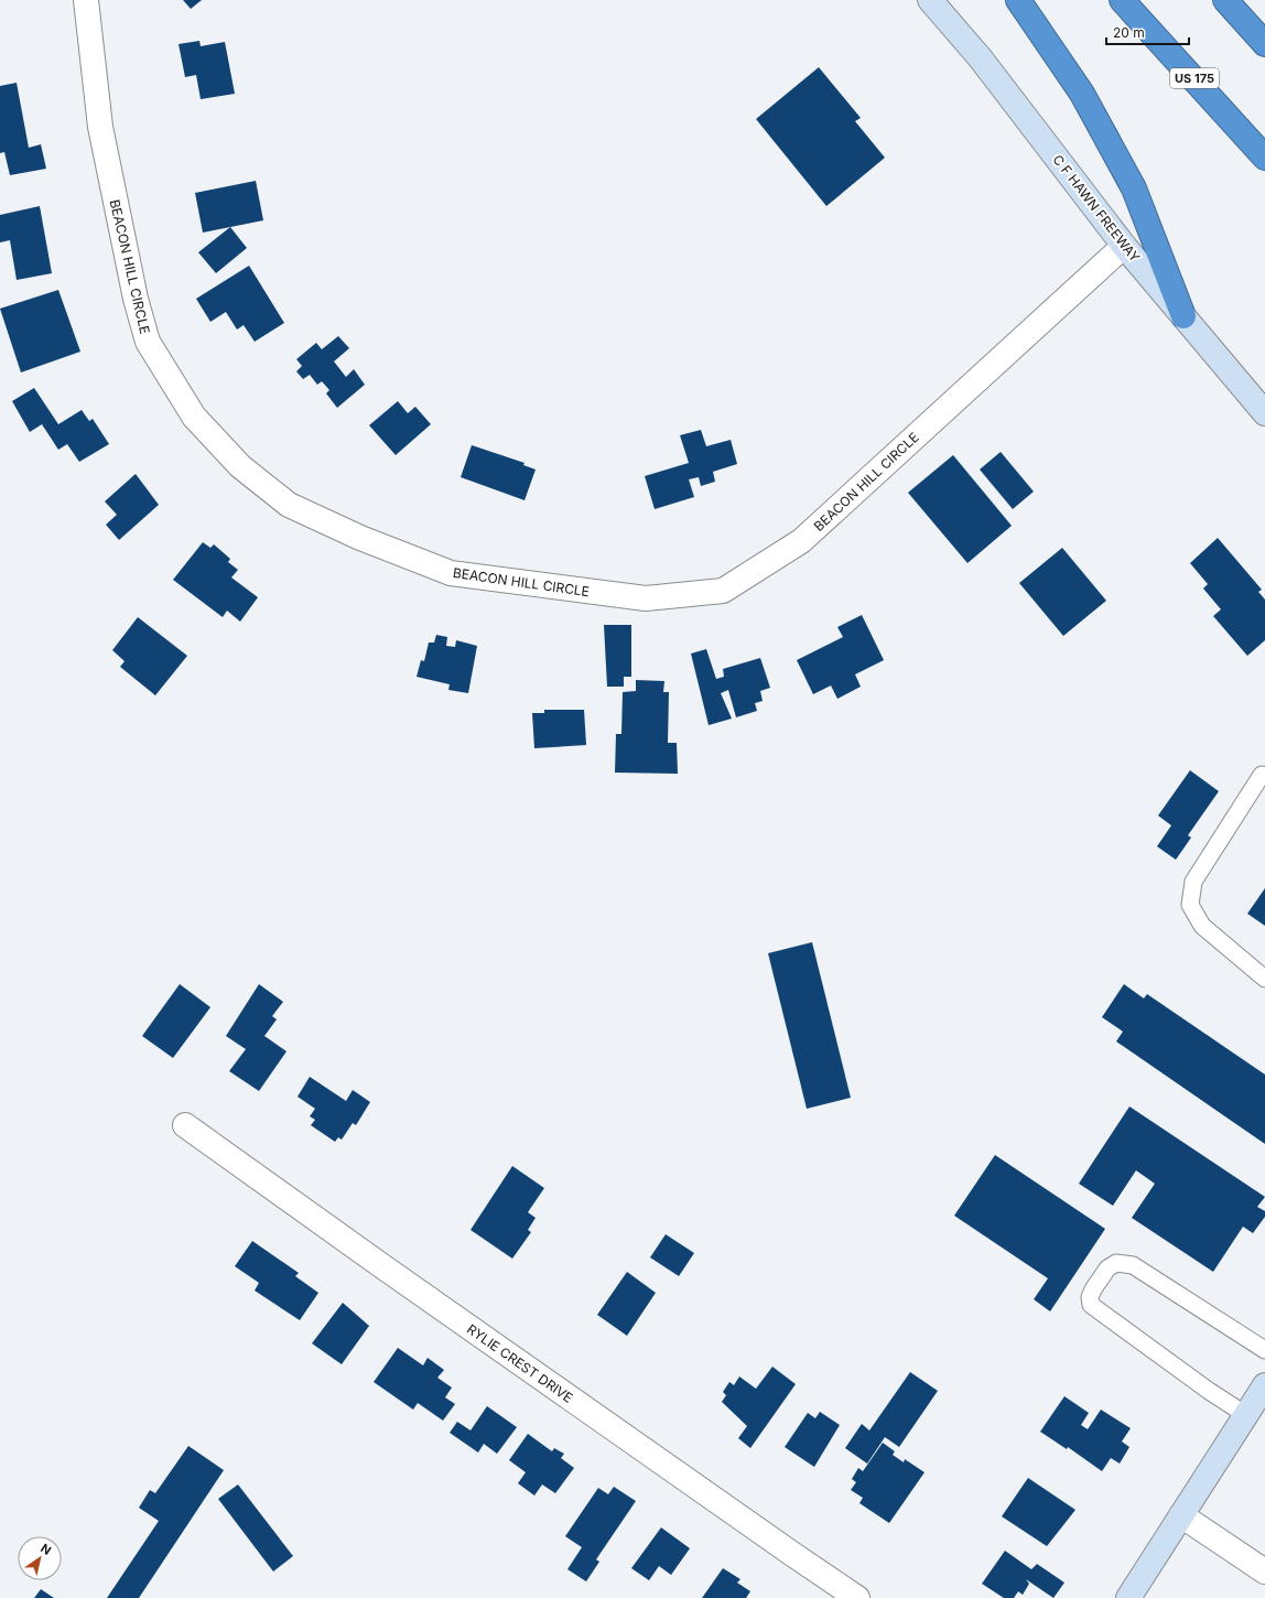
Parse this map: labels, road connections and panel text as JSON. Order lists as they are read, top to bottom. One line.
{"streets":{"highway":["US 175"],"main road":["C F HAWN FREEWAY"],"street":["BEACON HILL CIRCLE","RYLIE CREST DRIVE"]},"crossings":[["C F HAWN FREEWAY","BEACON HILL CIRCLE"]],"scale_bar":"20 m","north":"top right"}
